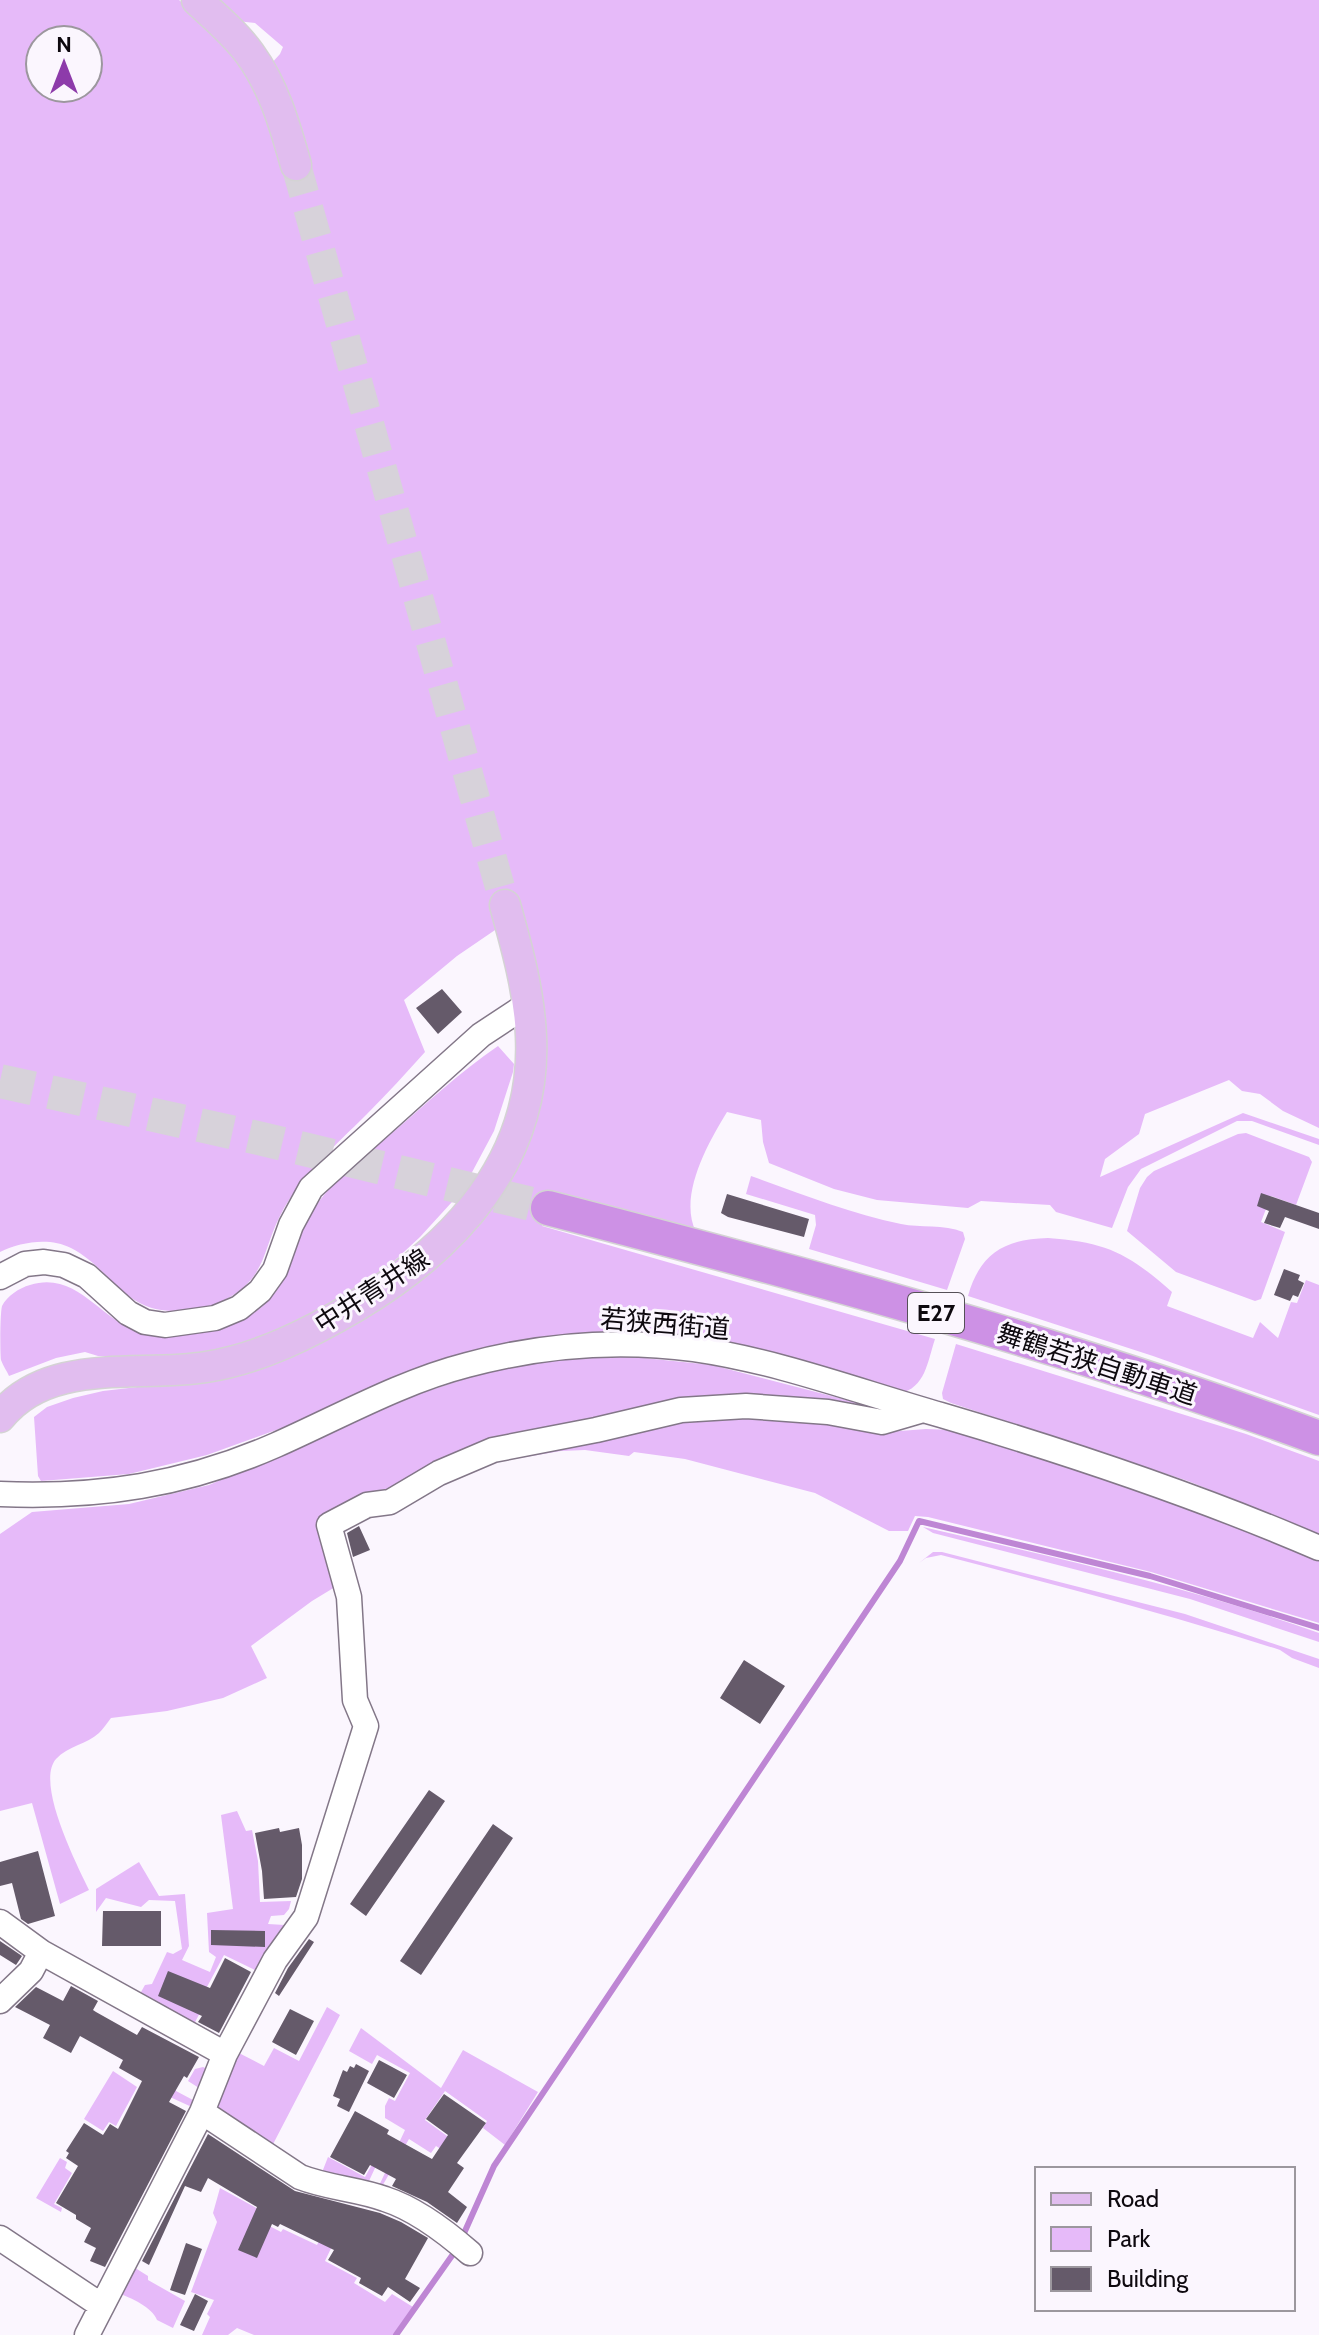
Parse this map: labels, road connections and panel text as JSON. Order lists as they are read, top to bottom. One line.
{"streets":{"highway":["E27","舞鶴若狭自動車道"],"main road":["中井青井線"],"street":["若狭西街道"]},"legend":["Road","Park","Building"],"north":"top"}
